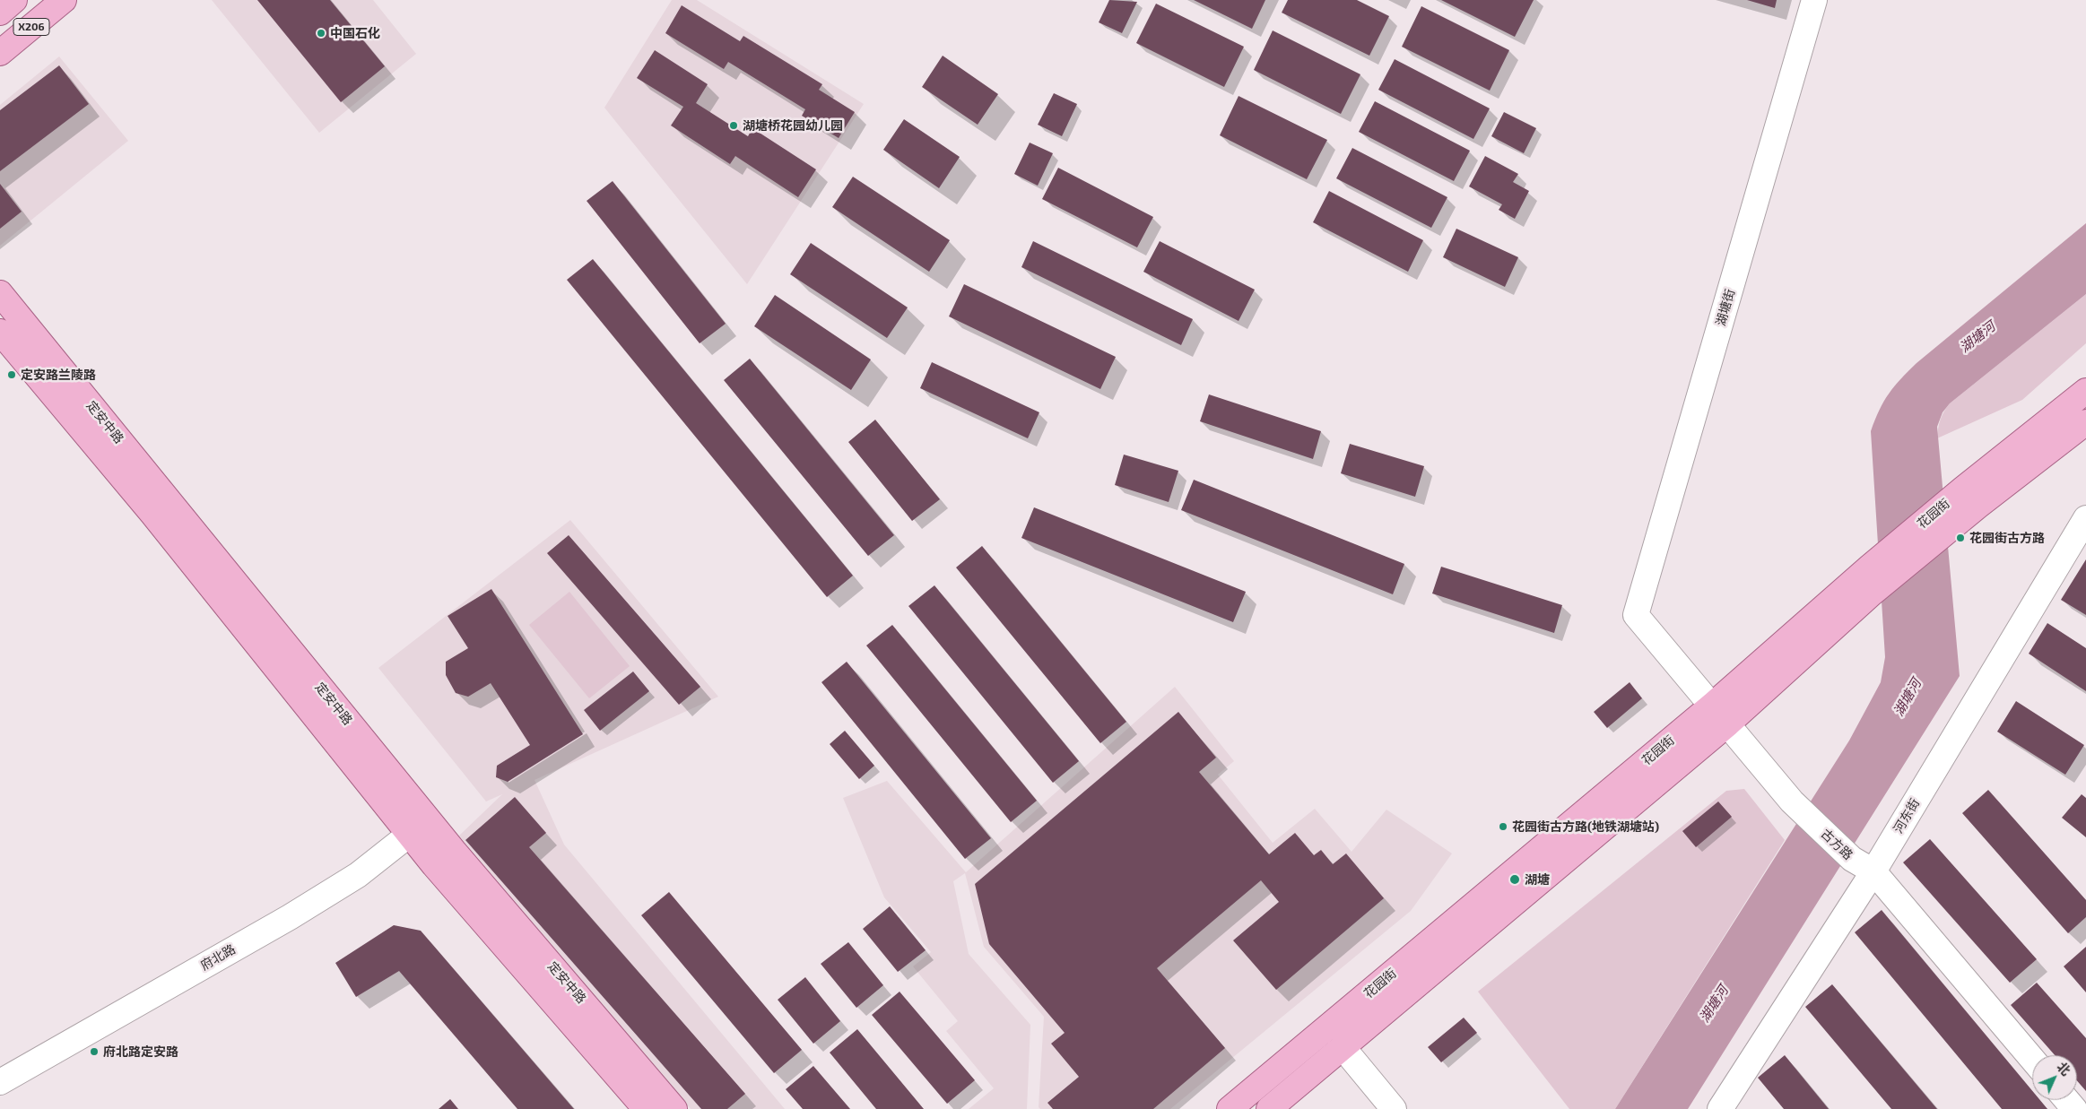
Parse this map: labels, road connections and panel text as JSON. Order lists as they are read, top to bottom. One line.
{"streets":{"main road":["X206","定安中路","花园街"],"street":["湖塘街","河东街","古方路","府北路"]},"crossings":[["湖塘街","古方路"],["定安中路","府北路"],["花园街","古方路"],["河东街","古方路"]],"water":["湖塘河"],"places":["中国石化","湖塘桥花园幼儿园","定安路兰陵路","花园街古方路","花园街古方路(地铁湖塘站)","湖塘","府北路定安路"],"north":"top right"}
